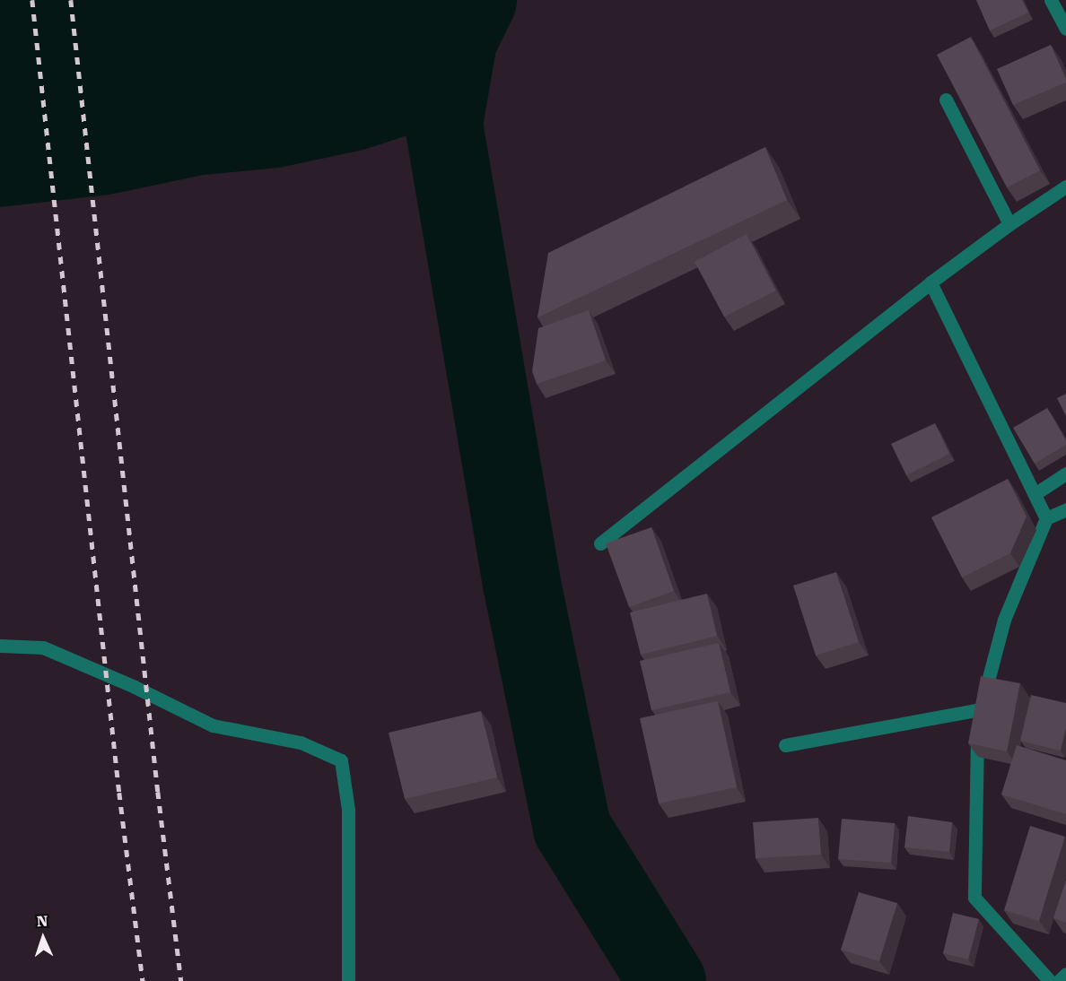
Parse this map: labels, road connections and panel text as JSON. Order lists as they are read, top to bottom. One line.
{"north":"top"}
